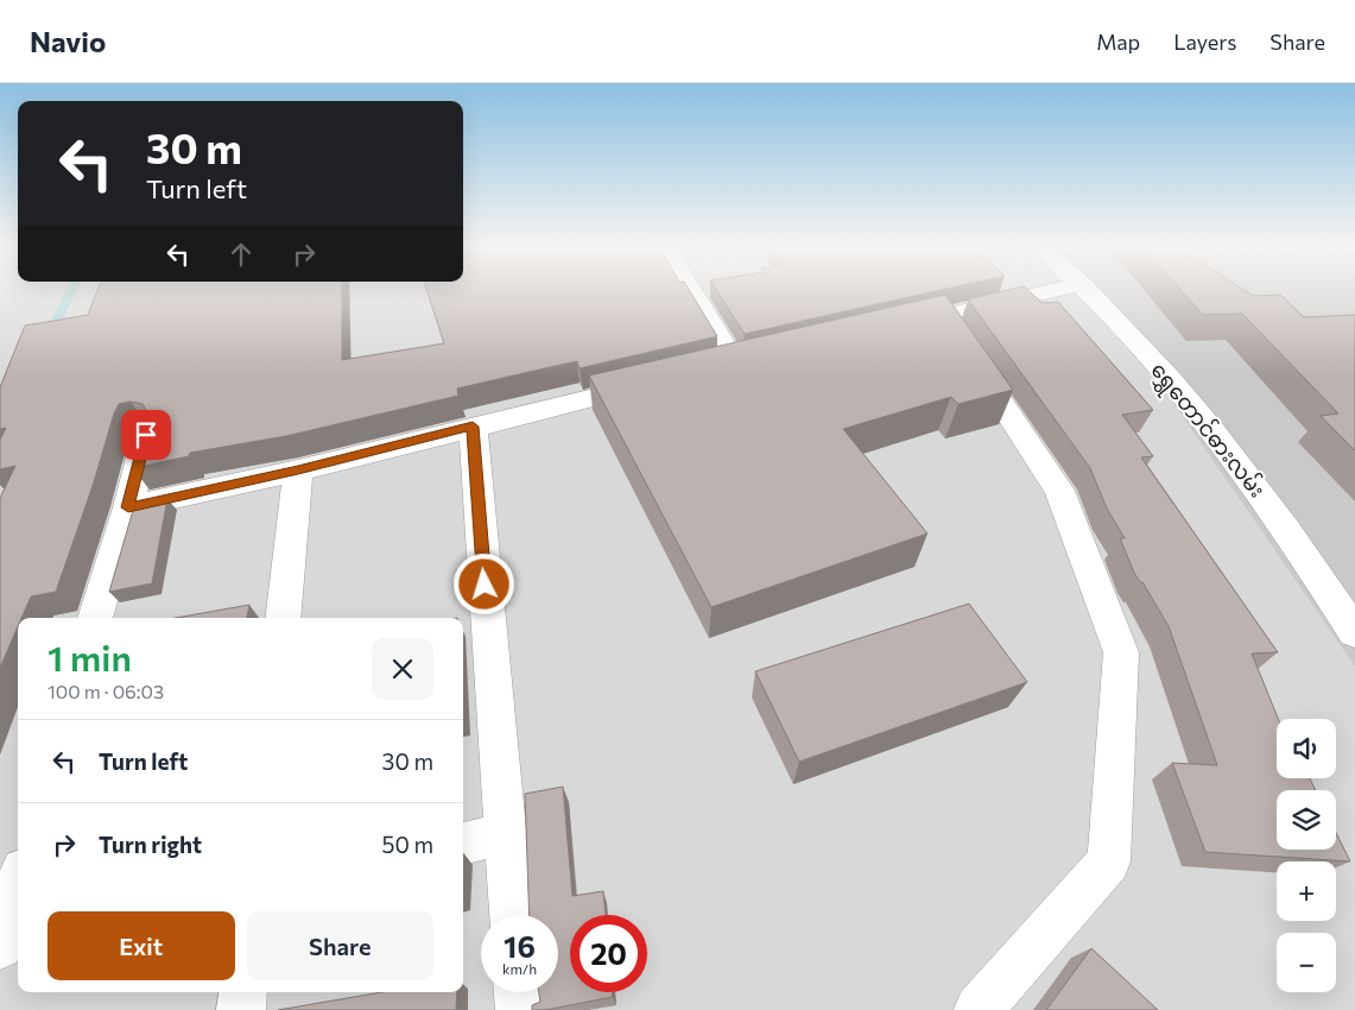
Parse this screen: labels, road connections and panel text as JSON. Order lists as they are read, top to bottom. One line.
{"streets":{"street":["ရွှေတောင်ဓားလမ်း"]},"page":{"header":"Navio","nav":["Map","Layers","Share"],"turn":["30 m","Turn left"],"heading":["1 min","100 m · 06:03"],"map_buttons":["+","−"],"list":[{"name":"Turn left","value":"30 m"},{"name":"Turn right","value":"50 m"}],"buttons":["Exit","Share"],"speed":"16 km/h","limit":"20"}}
